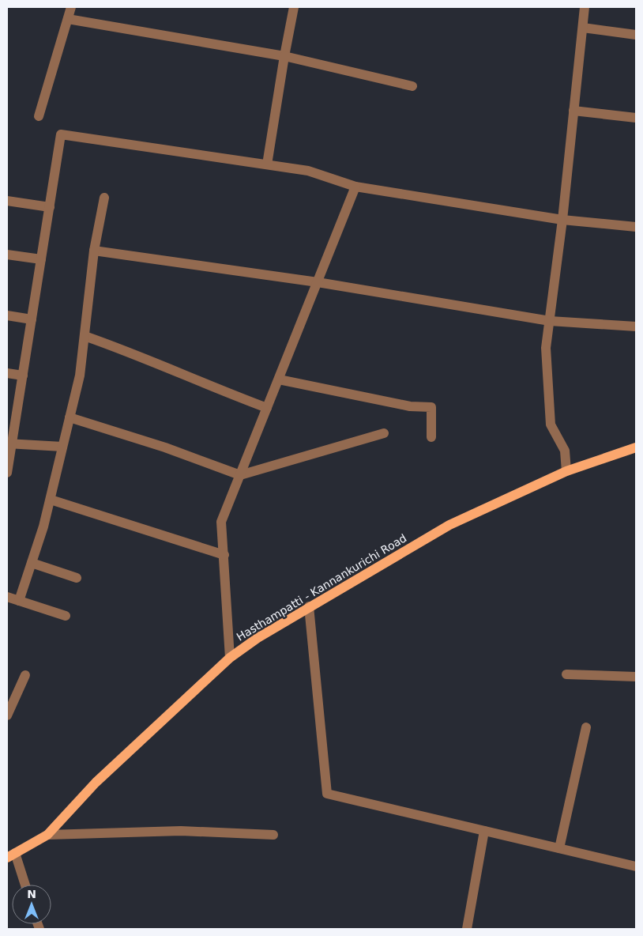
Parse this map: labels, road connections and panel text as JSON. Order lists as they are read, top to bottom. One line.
{"streets":{"main road":["Hasthampatti - Kannankurichi Road"]},"north":"top"}
